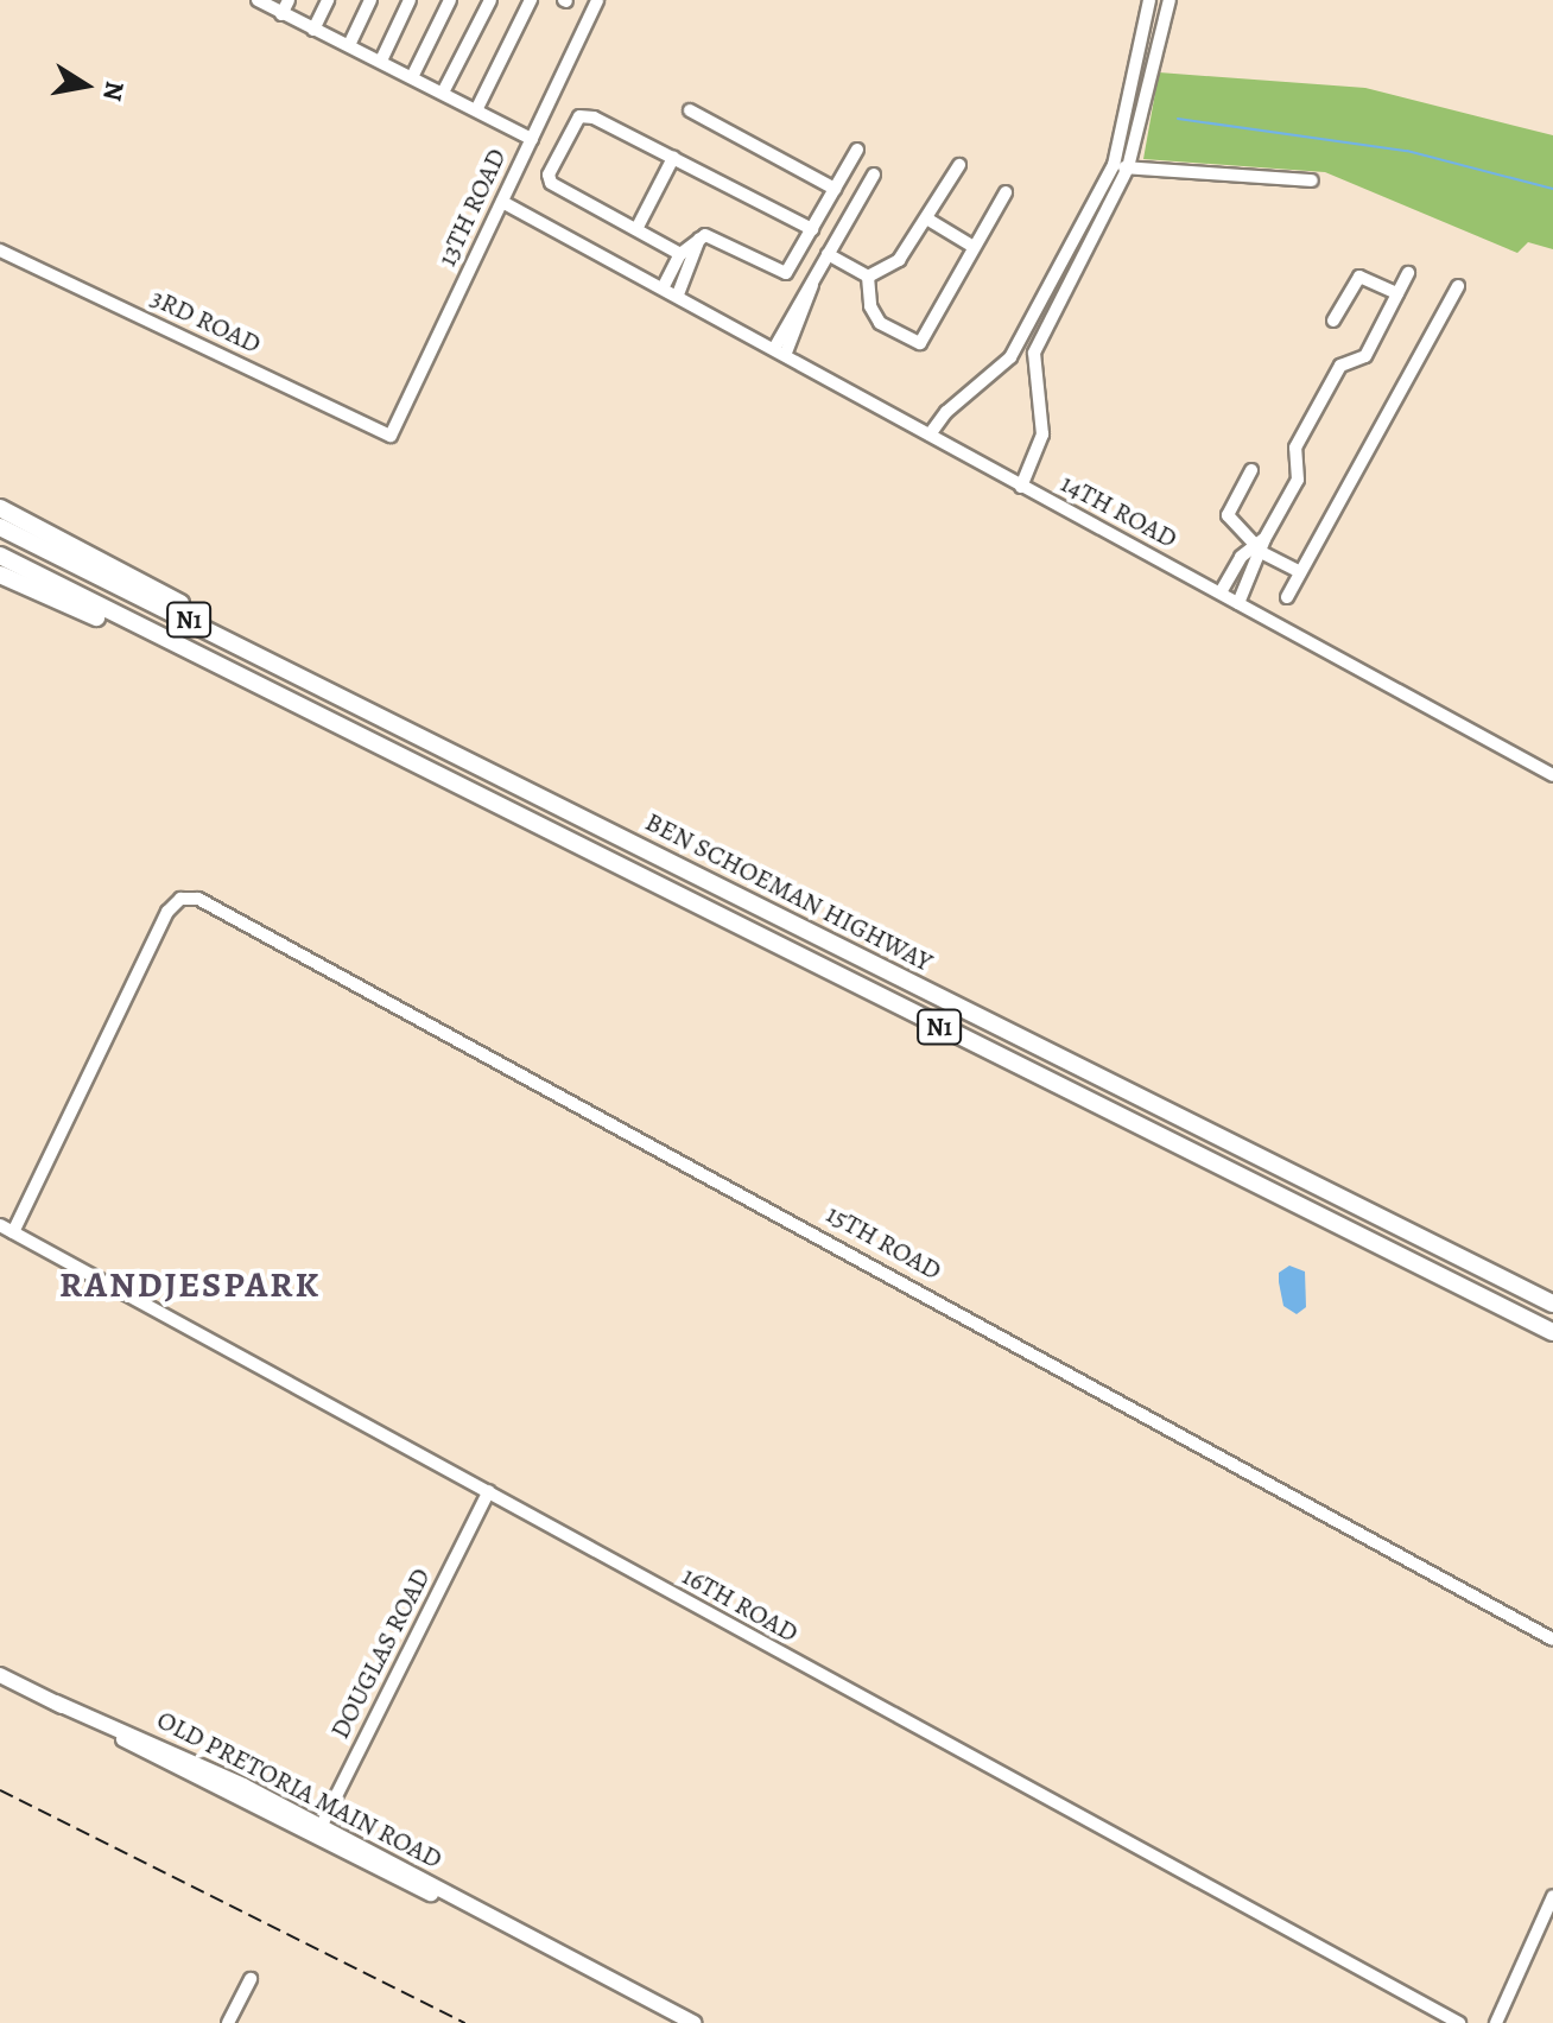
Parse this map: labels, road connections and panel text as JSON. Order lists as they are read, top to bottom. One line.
{"streets":{"highway":["N1","BEN SCHOEMAN HIGHWAY"],"main road":["OLD PRETORIA MAIN ROAD"],"street":["13TH ROAD","3RD ROAD","14TH ROAD","15TH ROAD","16TH ROAD","DOUGLAS ROAD"]},"crossings":[["13TH ROAD","3RD ROAD"],["13TH ROAD","14TH ROAD"],["15TH ROAD","16TH ROAD"],["16TH ROAD","DOUGLAS ROAD"],["DOUGLAS ROAD","OLD PRETORIA MAIN ROAD"]],"districts":["RANDJESPARK"],"north":"right"}
